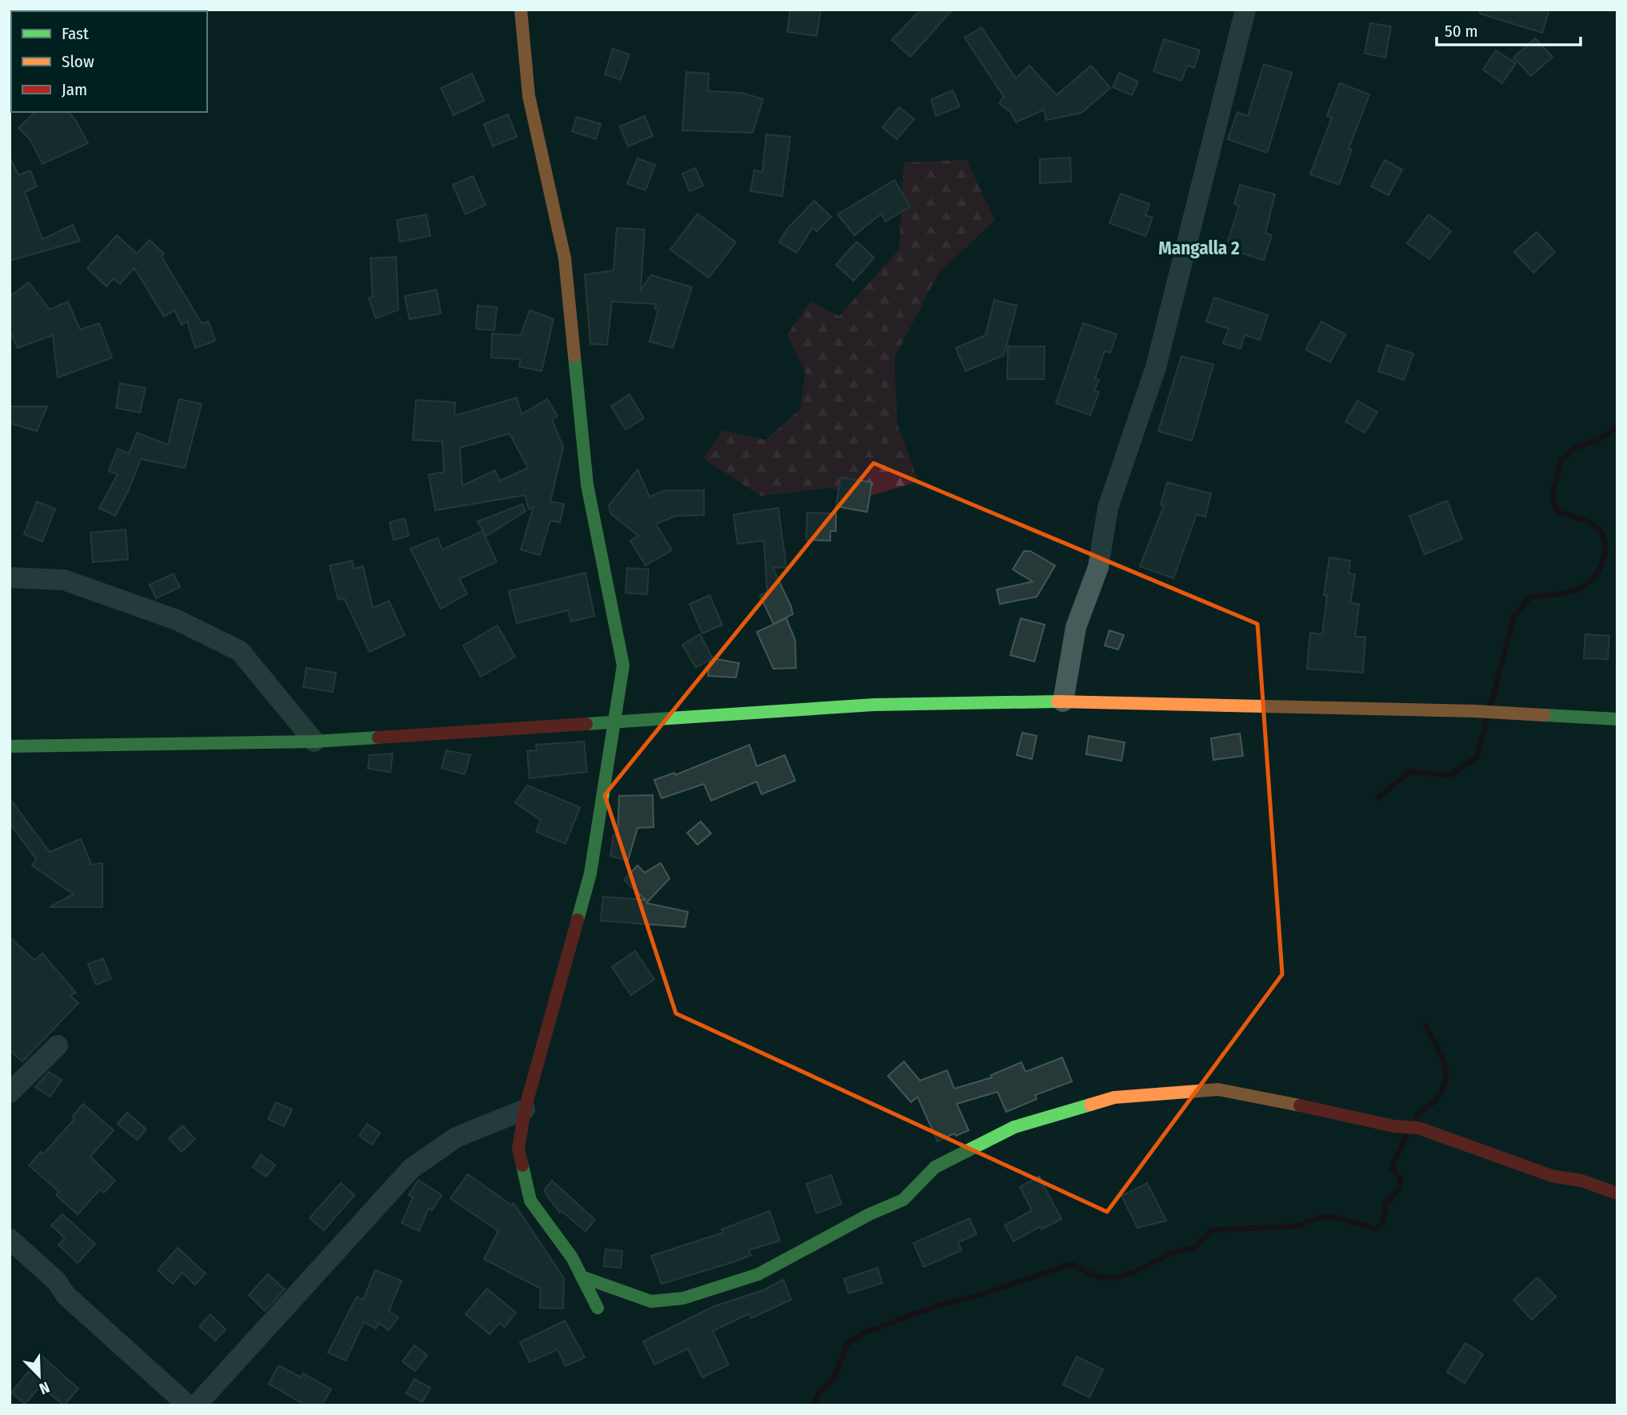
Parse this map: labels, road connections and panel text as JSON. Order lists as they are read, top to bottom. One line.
{"districts":["Mangalla 2"],"legend":["Fast","Slow","Jam"],"scale_bar":"50 m","north":"bottom right"}
